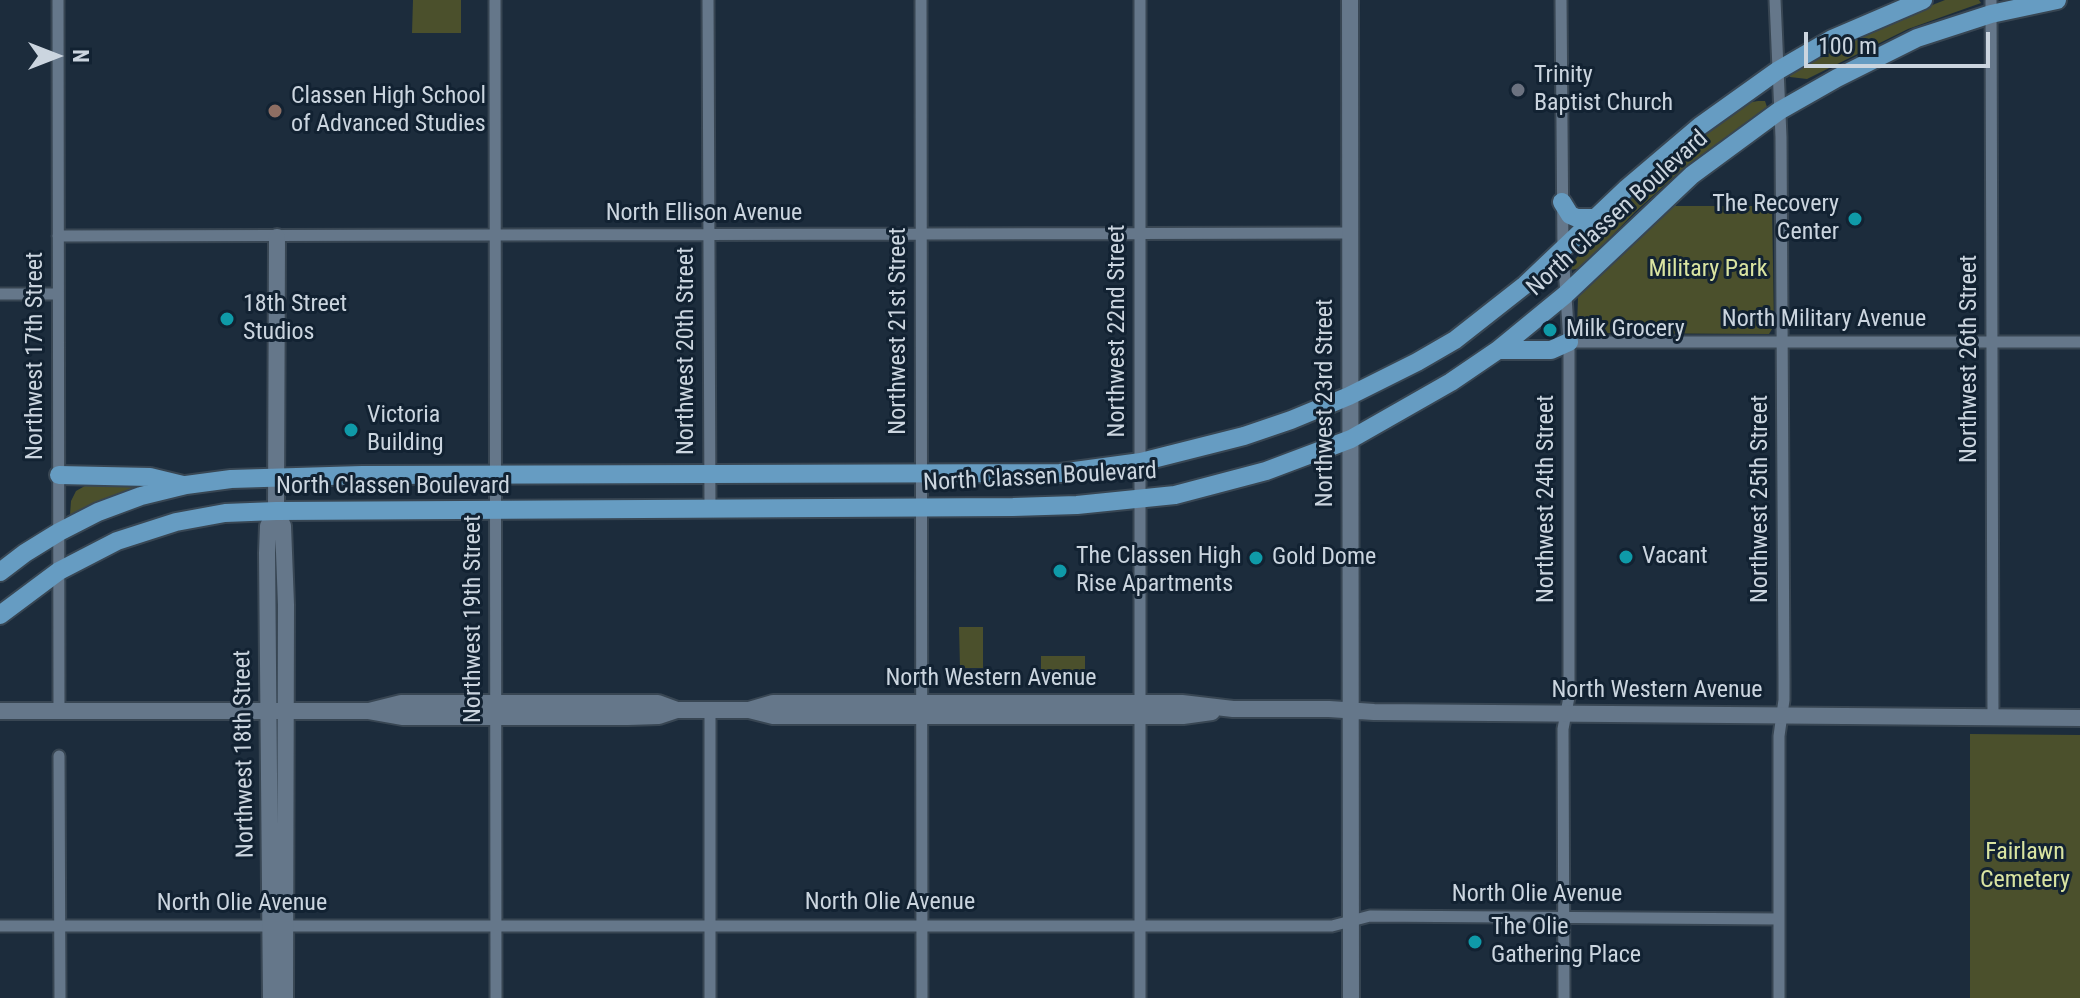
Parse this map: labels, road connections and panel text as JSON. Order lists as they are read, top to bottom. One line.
{"streets":{"main road":["North Classen Boulevard"],"street":["North Ellison Avenue","North Military Avenue","Northwest 21st Street","Northwest 22nd Street","Northwest 20th Street","Northwest 17th Street","Northwest 26th Street","Northwest 23rd Street","Northwest 24th Street","Northwest 25th Street","Northwest 19th Street","North Western Avenue","Northwest 18th Street","North Olie Avenue"]},"crossings":[["North Ellison Avenue","Northwest 21st Street"],["North Ellison Avenue","Northwest 22nd Street"],["North Ellison Avenue","Northwest 20th Street"],["North Ellison Avenue","Northwest 17th Street"],["North Ellison Avenue","Northwest 23rd Street"],["North Ellison Avenue","Northwest 19th Street"],["North Ellison Avenue","Northwest 18th Street"],["North Classen Boulevard","Northwest 21st Street"],["North Classen Boulevard","Northwest 22nd Street"],["North Classen Boulevard","Northwest 20th Street"],["North Classen Boulevard","Northwest 17th Street"],["North Classen Boulevard","Northwest 26th Street"],["North Classen Boulevard","Northwest 23rd Street"],["North Classen Boulevard","Northwest 24th Street"],["North Classen Boulevard","Northwest 25th Street"],["North Classen Boulevard","Northwest 19th Street"],["North Classen Boulevard","Northwest 18th Street"],["North Military Avenue","Northwest 26th Street"],["North Military Avenue","Northwest 24th Street"],["North Military Avenue","Northwest 25th Street"],["Northwest 21st Street","North Western Avenue"],["Northwest 21st Street","North Olie Avenue"],["Northwest 22nd Street","North Western Avenue"],["Northwest 22nd Street","North Olie Avenue"],["Northwest 17th Street","North Western Avenue"],["Northwest 26th Street","North Western Avenue"],["Northwest 23rd Street","North Western Avenue"],["Northwest 23rd Street","North Olie Avenue"],["Northwest 24th Street","North Western Avenue"],["Northwest 24th Street","North Olie Avenue"],["Northwest 25th Street","North Western Avenue"],["Northwest 25th Street","North Olie Avenue"],["Northwest 19th Street","North Western Avenue"],["Northwest 19th Street","North Olie Avenue"],["North Western Avenue","Northwest 18th Street"],["Northwest 18th Street","North Olie Avenue"]],"parks":["Military Park","Fairlawn Cemetery"],"places":["Trinity Baptist Church","Classen High School of Advanced Studies","The Recovery Center","18th Street Studios","Milk Grocery","Victoria Building","Vacant","Gold Dome","The Classen High Rise Apartments","The Olie Gathering Place"],"scale_bar":"100 m","north":"right"}
